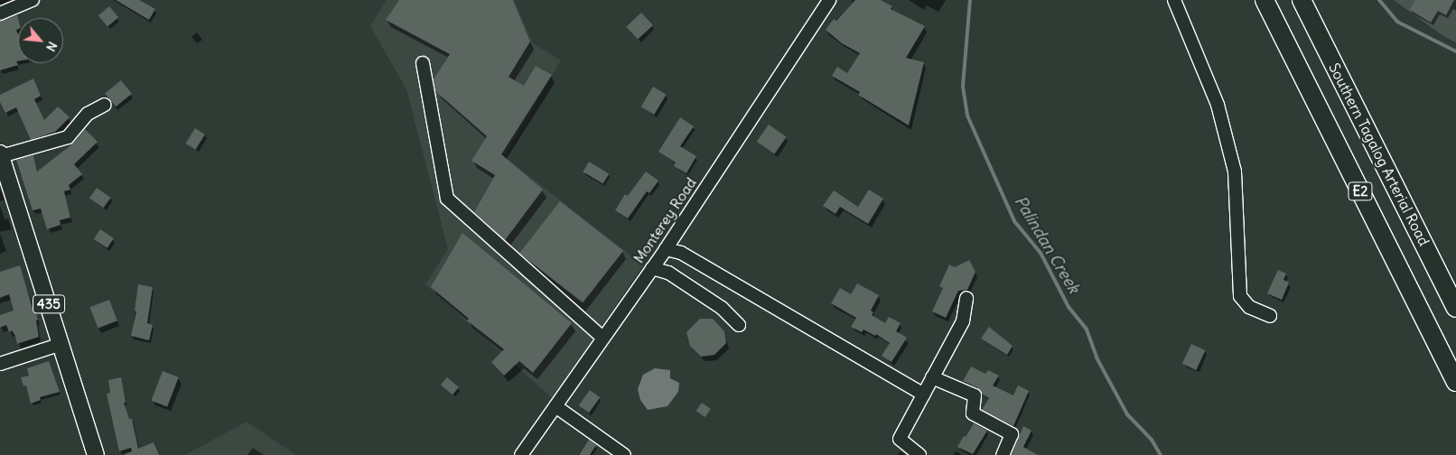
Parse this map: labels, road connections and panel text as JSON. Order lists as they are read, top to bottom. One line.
{"streets":{"highway":["Southern Tagalog Arterial Road","E2"],"main road":["435"],"street":["Monterey Road"]},"water":["Palindan Creek"],"north":"bottom right"}
